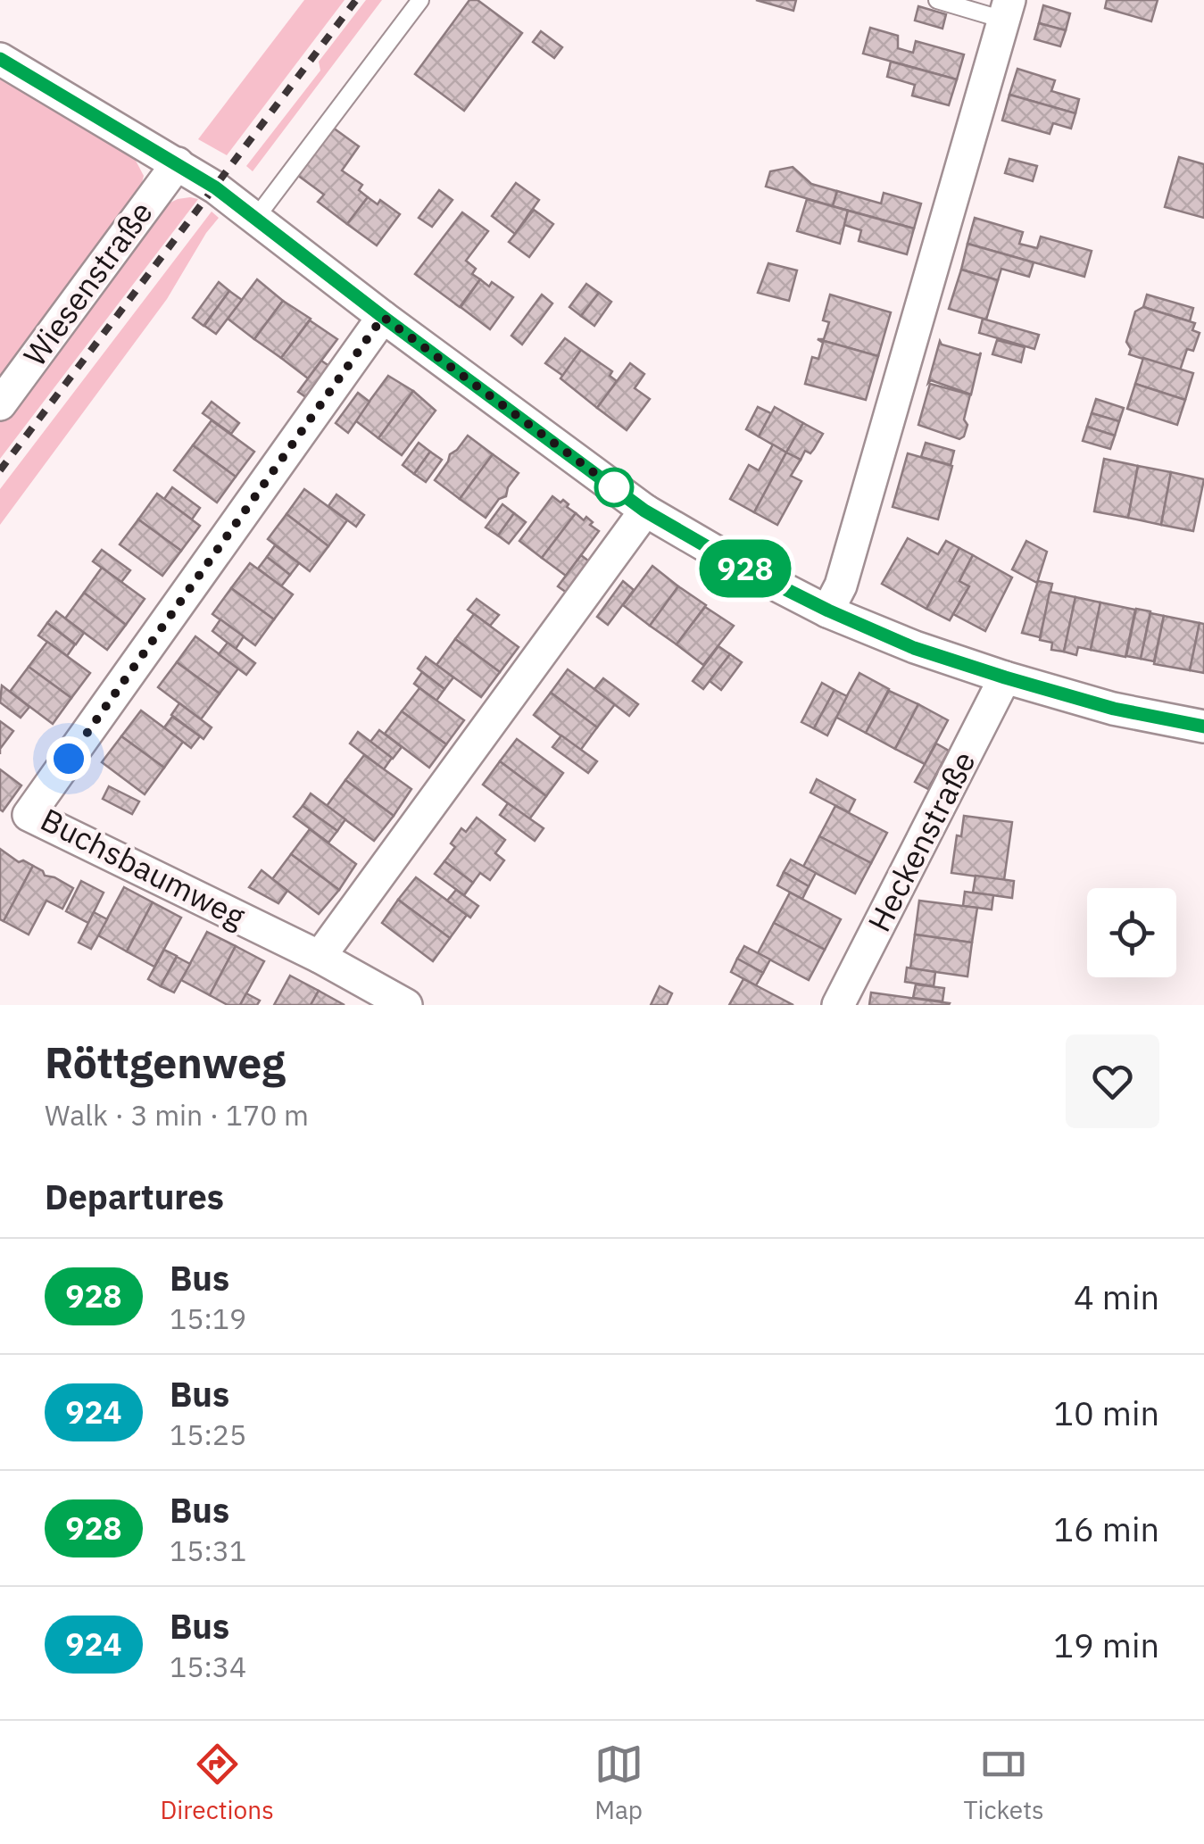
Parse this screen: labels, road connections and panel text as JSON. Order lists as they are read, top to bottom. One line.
{"streets":{"street":["Wiesenstraße","Heckenstraße","Buchsbaumweg"]},"lines":["bus line 928"],"page":{"on_map":"928","heading":[["Röttgenweg","Walk · 3 min · 170 m"],"Departures"],"list":[{"mark":"928","name":"Bus","note":"15:19","value":"4 min"},{"mark":"924","name":"Bus","note":"15:25","value":"10 min"},{"mark":"928","name":"Bus","note":"15:31","value":"16 min"},{"mark":"924","name":"Bus","note":"15:34","value":"19 min"}],"tabs":["Directions","Map","Tickets"]}}
